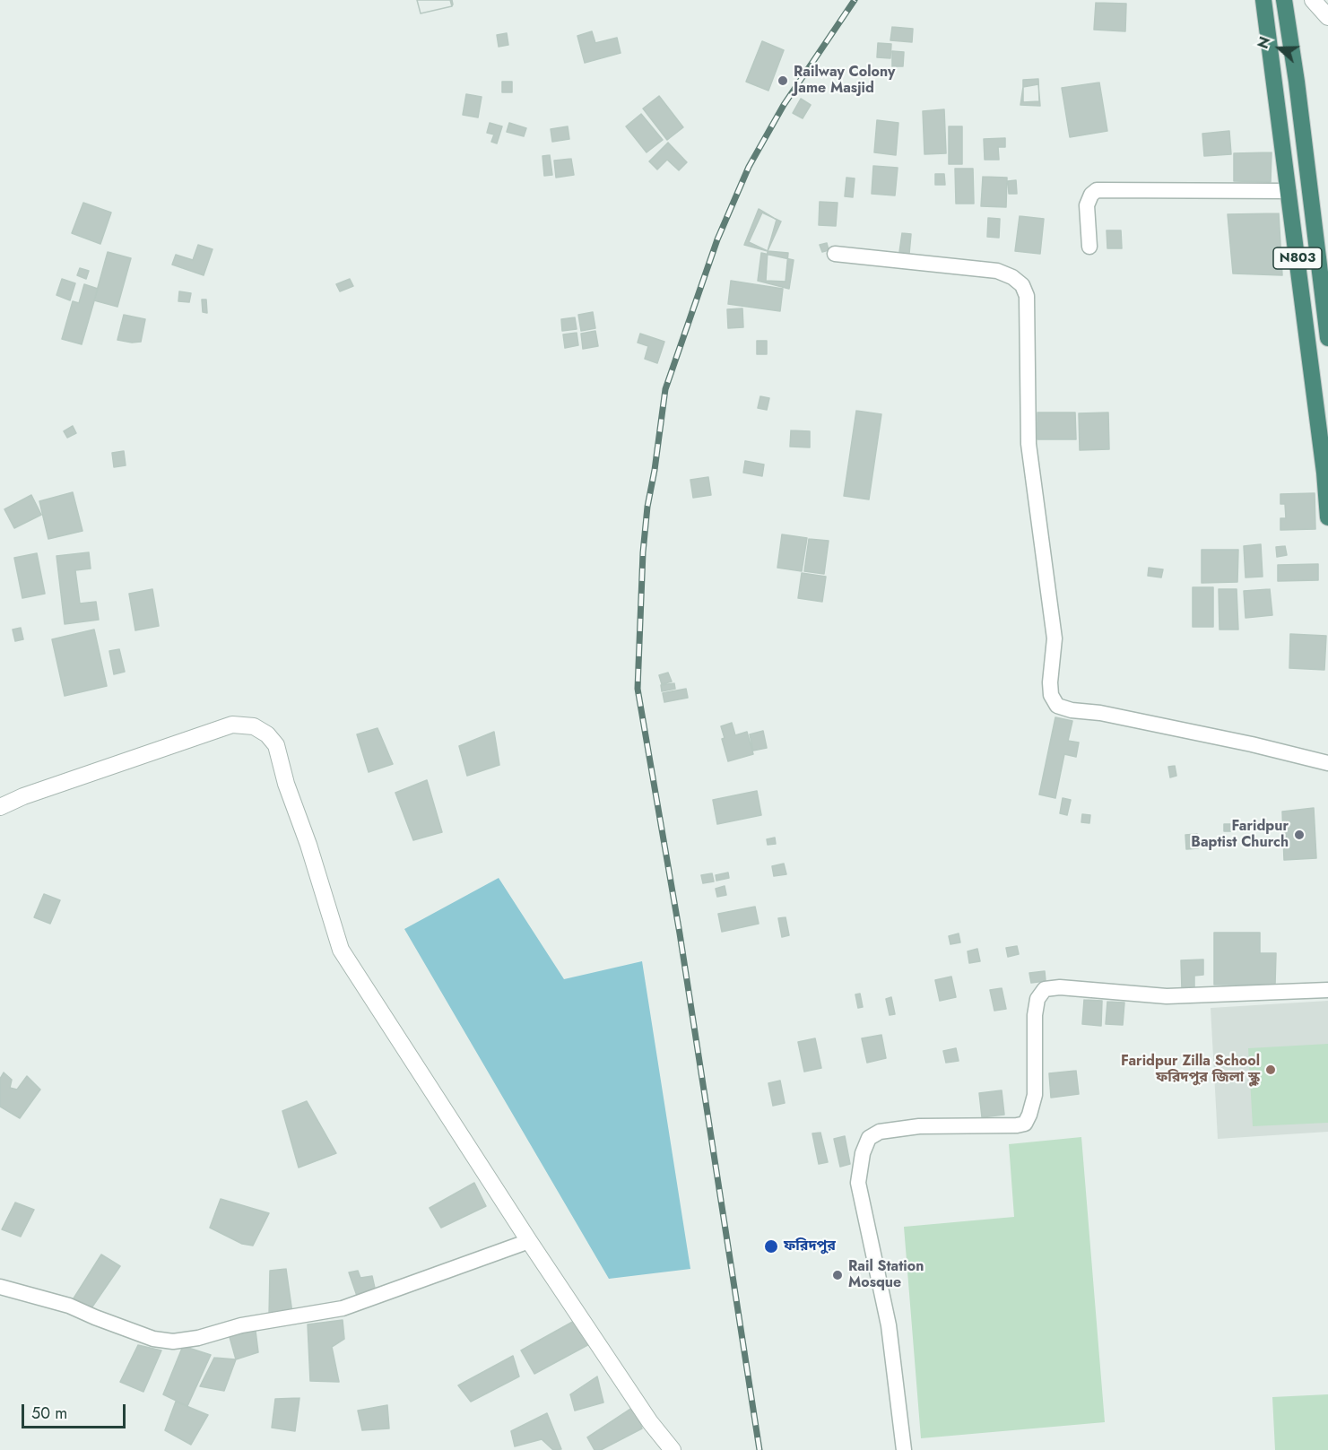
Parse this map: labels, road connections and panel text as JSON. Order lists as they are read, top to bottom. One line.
{"streets":{"highway":["N803"]},"places":["Railway Colony Jame Masjid","Faridpur Baptist Church","Faridpur Zilla School ফরিদপুর জিলা স্কুল","ফরিদপুর","Rail Station Mosque"],"scale_bar":"50 m","north":"left"}
